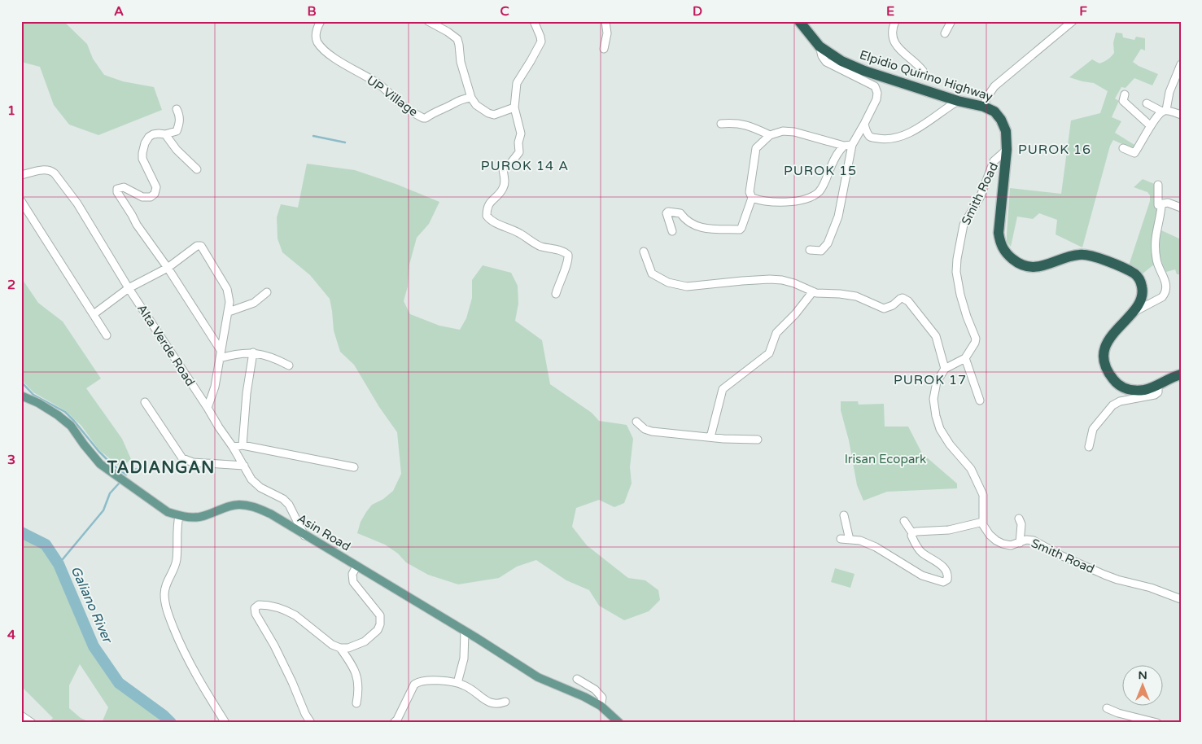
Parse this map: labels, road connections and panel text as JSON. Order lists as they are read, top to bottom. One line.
{"streets":{"highway":["Elpidio Quirino Highway"],"main road":["Asin Road"],"street":["UP Village","Smith Road","Alta Verde Road"]},"crossings":[["Elpidio Quirino Highway","Smith Road"],["Alta Verde Road","Asin Road"]],"districts":["PUROK 16","PUROK 14 A","PUROK 15","PUROK 17","TADIANGAN"],"water":["Galiano River"],"parks":["Irisan Ecopark"],"north":"top","grid":{"columns":["A","B","C","D","E","F"],"rows":["1","2","3","4"]}}
